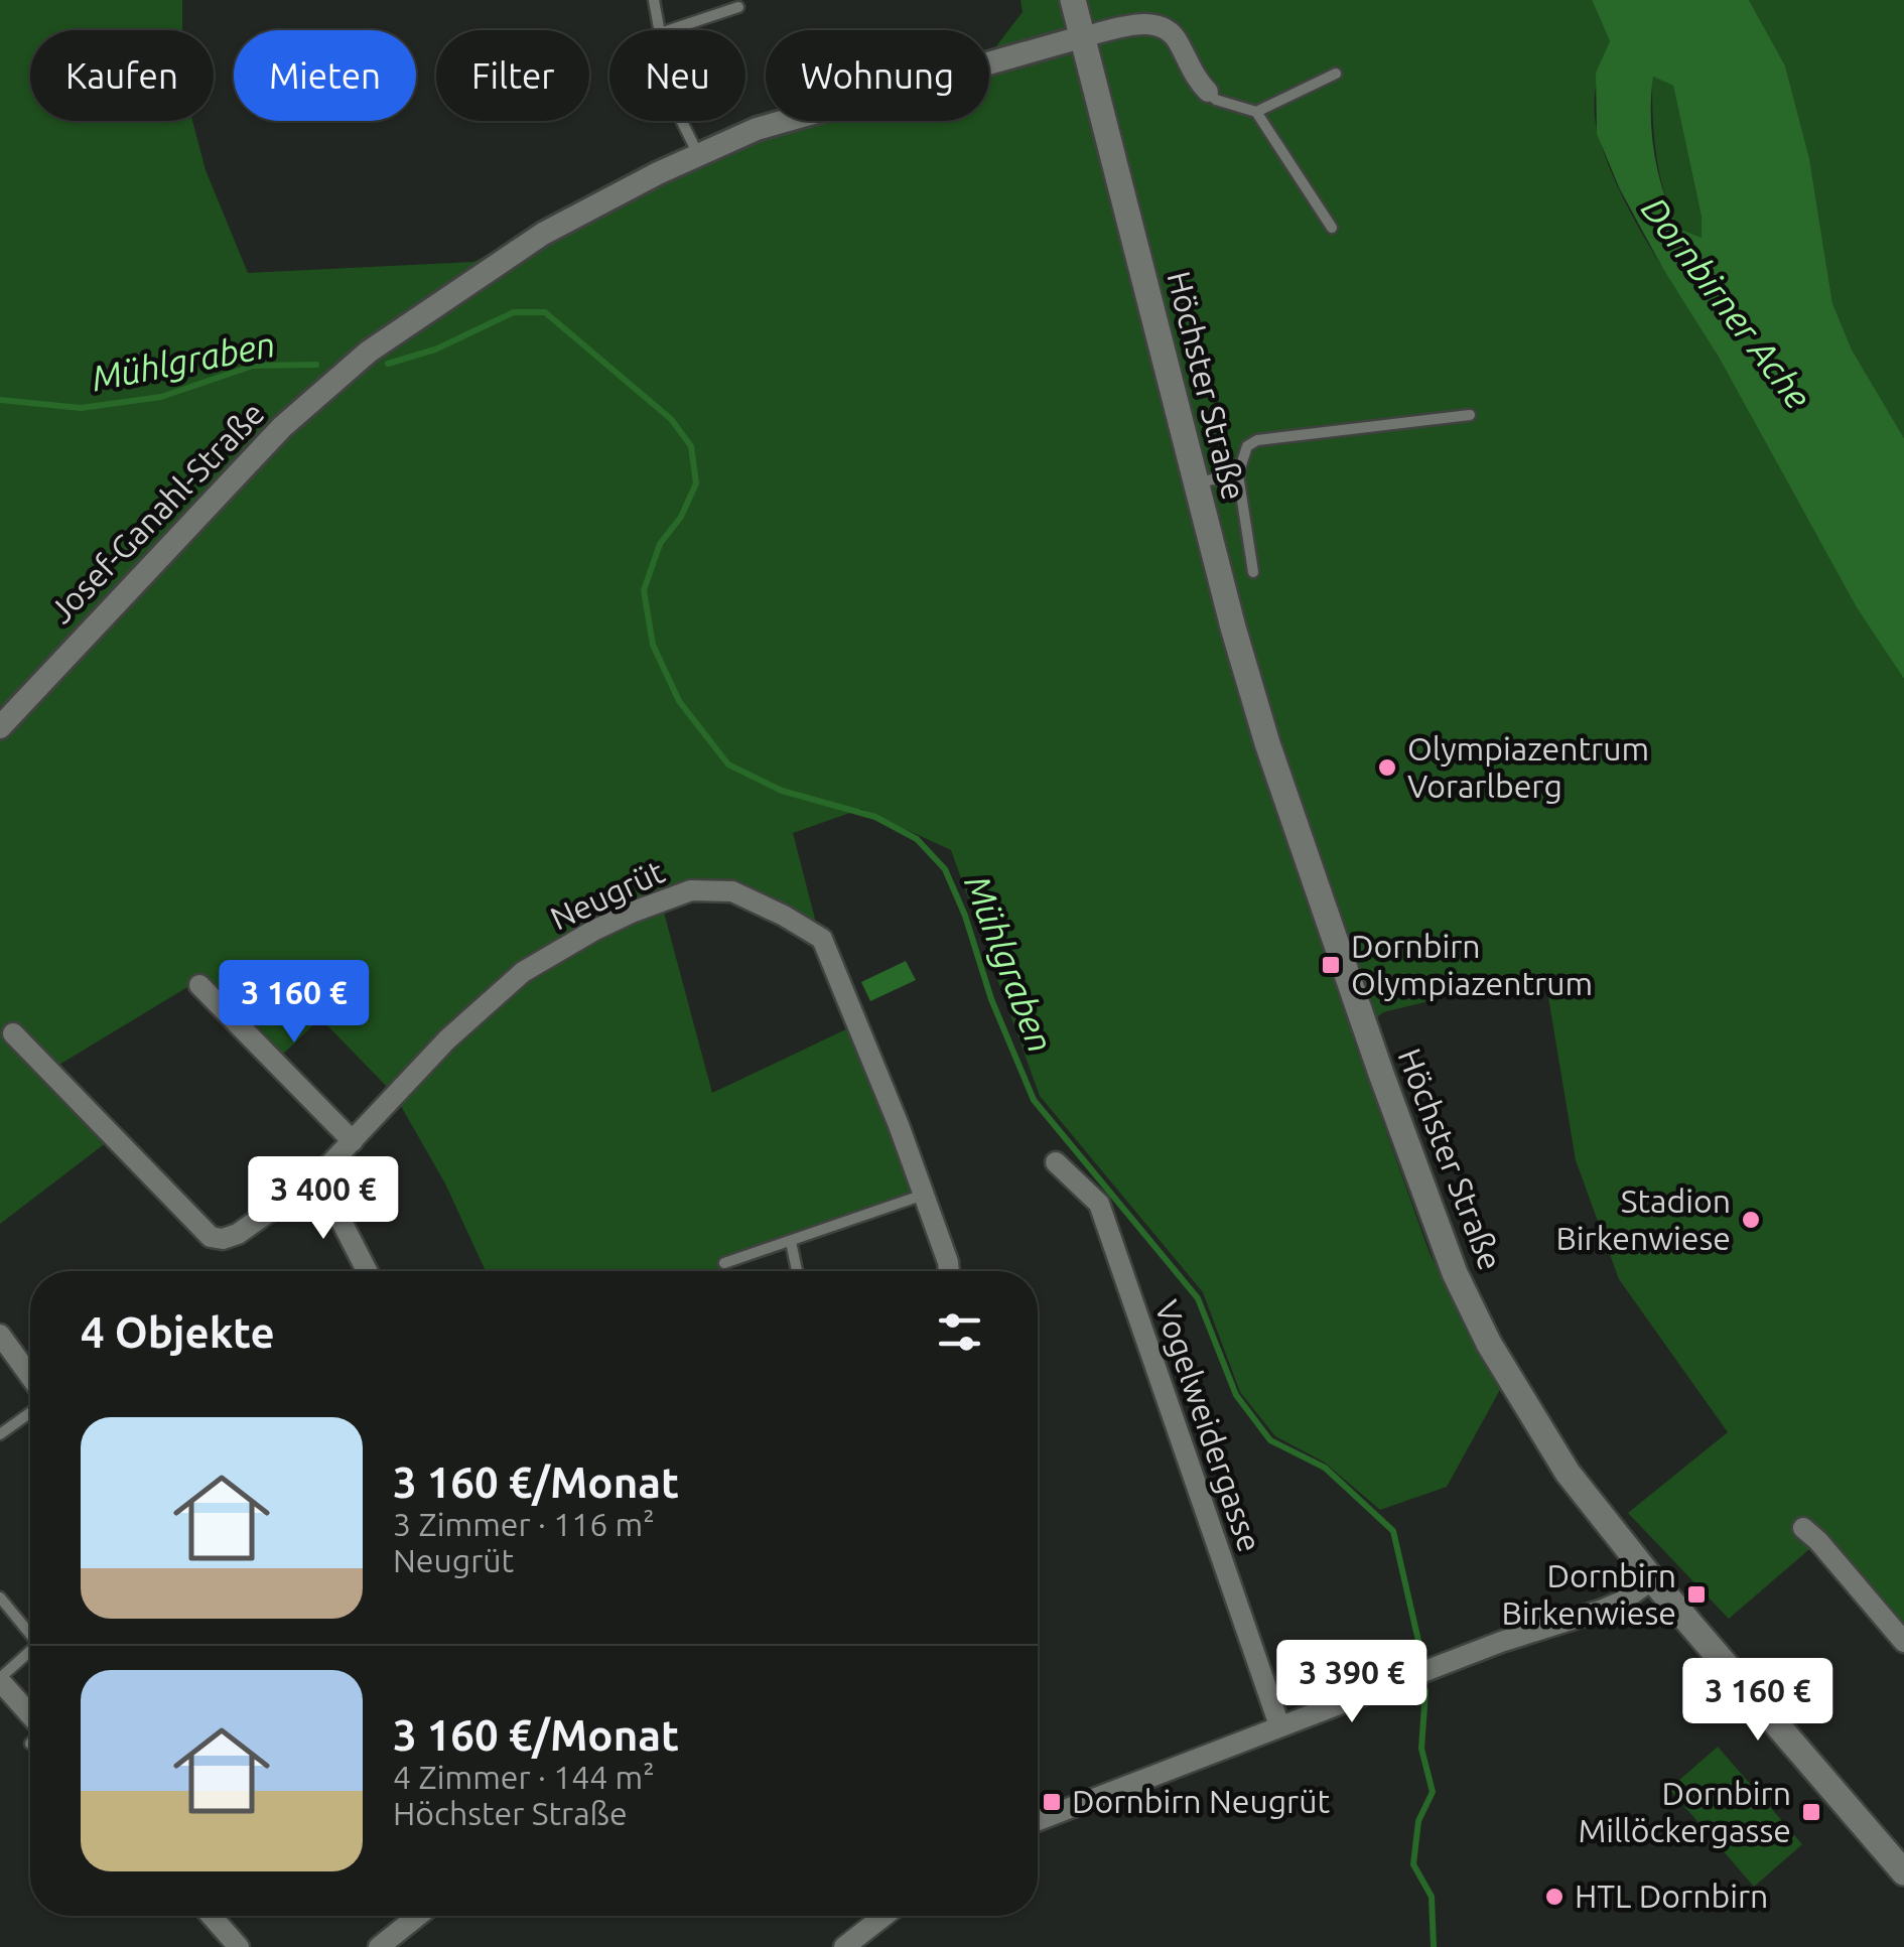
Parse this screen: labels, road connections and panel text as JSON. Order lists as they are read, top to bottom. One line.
{"streets":{"main road":["Höchster Straße"],"street":["Josef-Ganahl-Straße","Neugrüt","Vogelweidergasse"]},"crossings":[["Höchster Straße","Josef-Ganahl-Straße"]],"water":["Dornbirner Ache","Mühlgraben"],"places":{"other":["Olympiazentrum Vorarlberg","Stadion Birkenwiese","HTL Dornbirn"],"transit":["Dornbirn Olympiazentrum","Dornbirn Birkenwiese","Dornbirn Neugrüt","Dornbirn Millöckergasse"]},"page":{"chip":["Kaufen","Mieten","Filter","Neu","Wohnung"],"price":["3 160 €","3 400 €","3 390 €","3 160 €"],"heading":"4 Objekte","list":[{"name":"3 160 €/Monat","note":"3 Zimmer · 116 m² · Neugrüt"},{"name":"3 160 €/Monat","note":"4 Zimmer · 144 m² · Höchster Straße"}]}}
